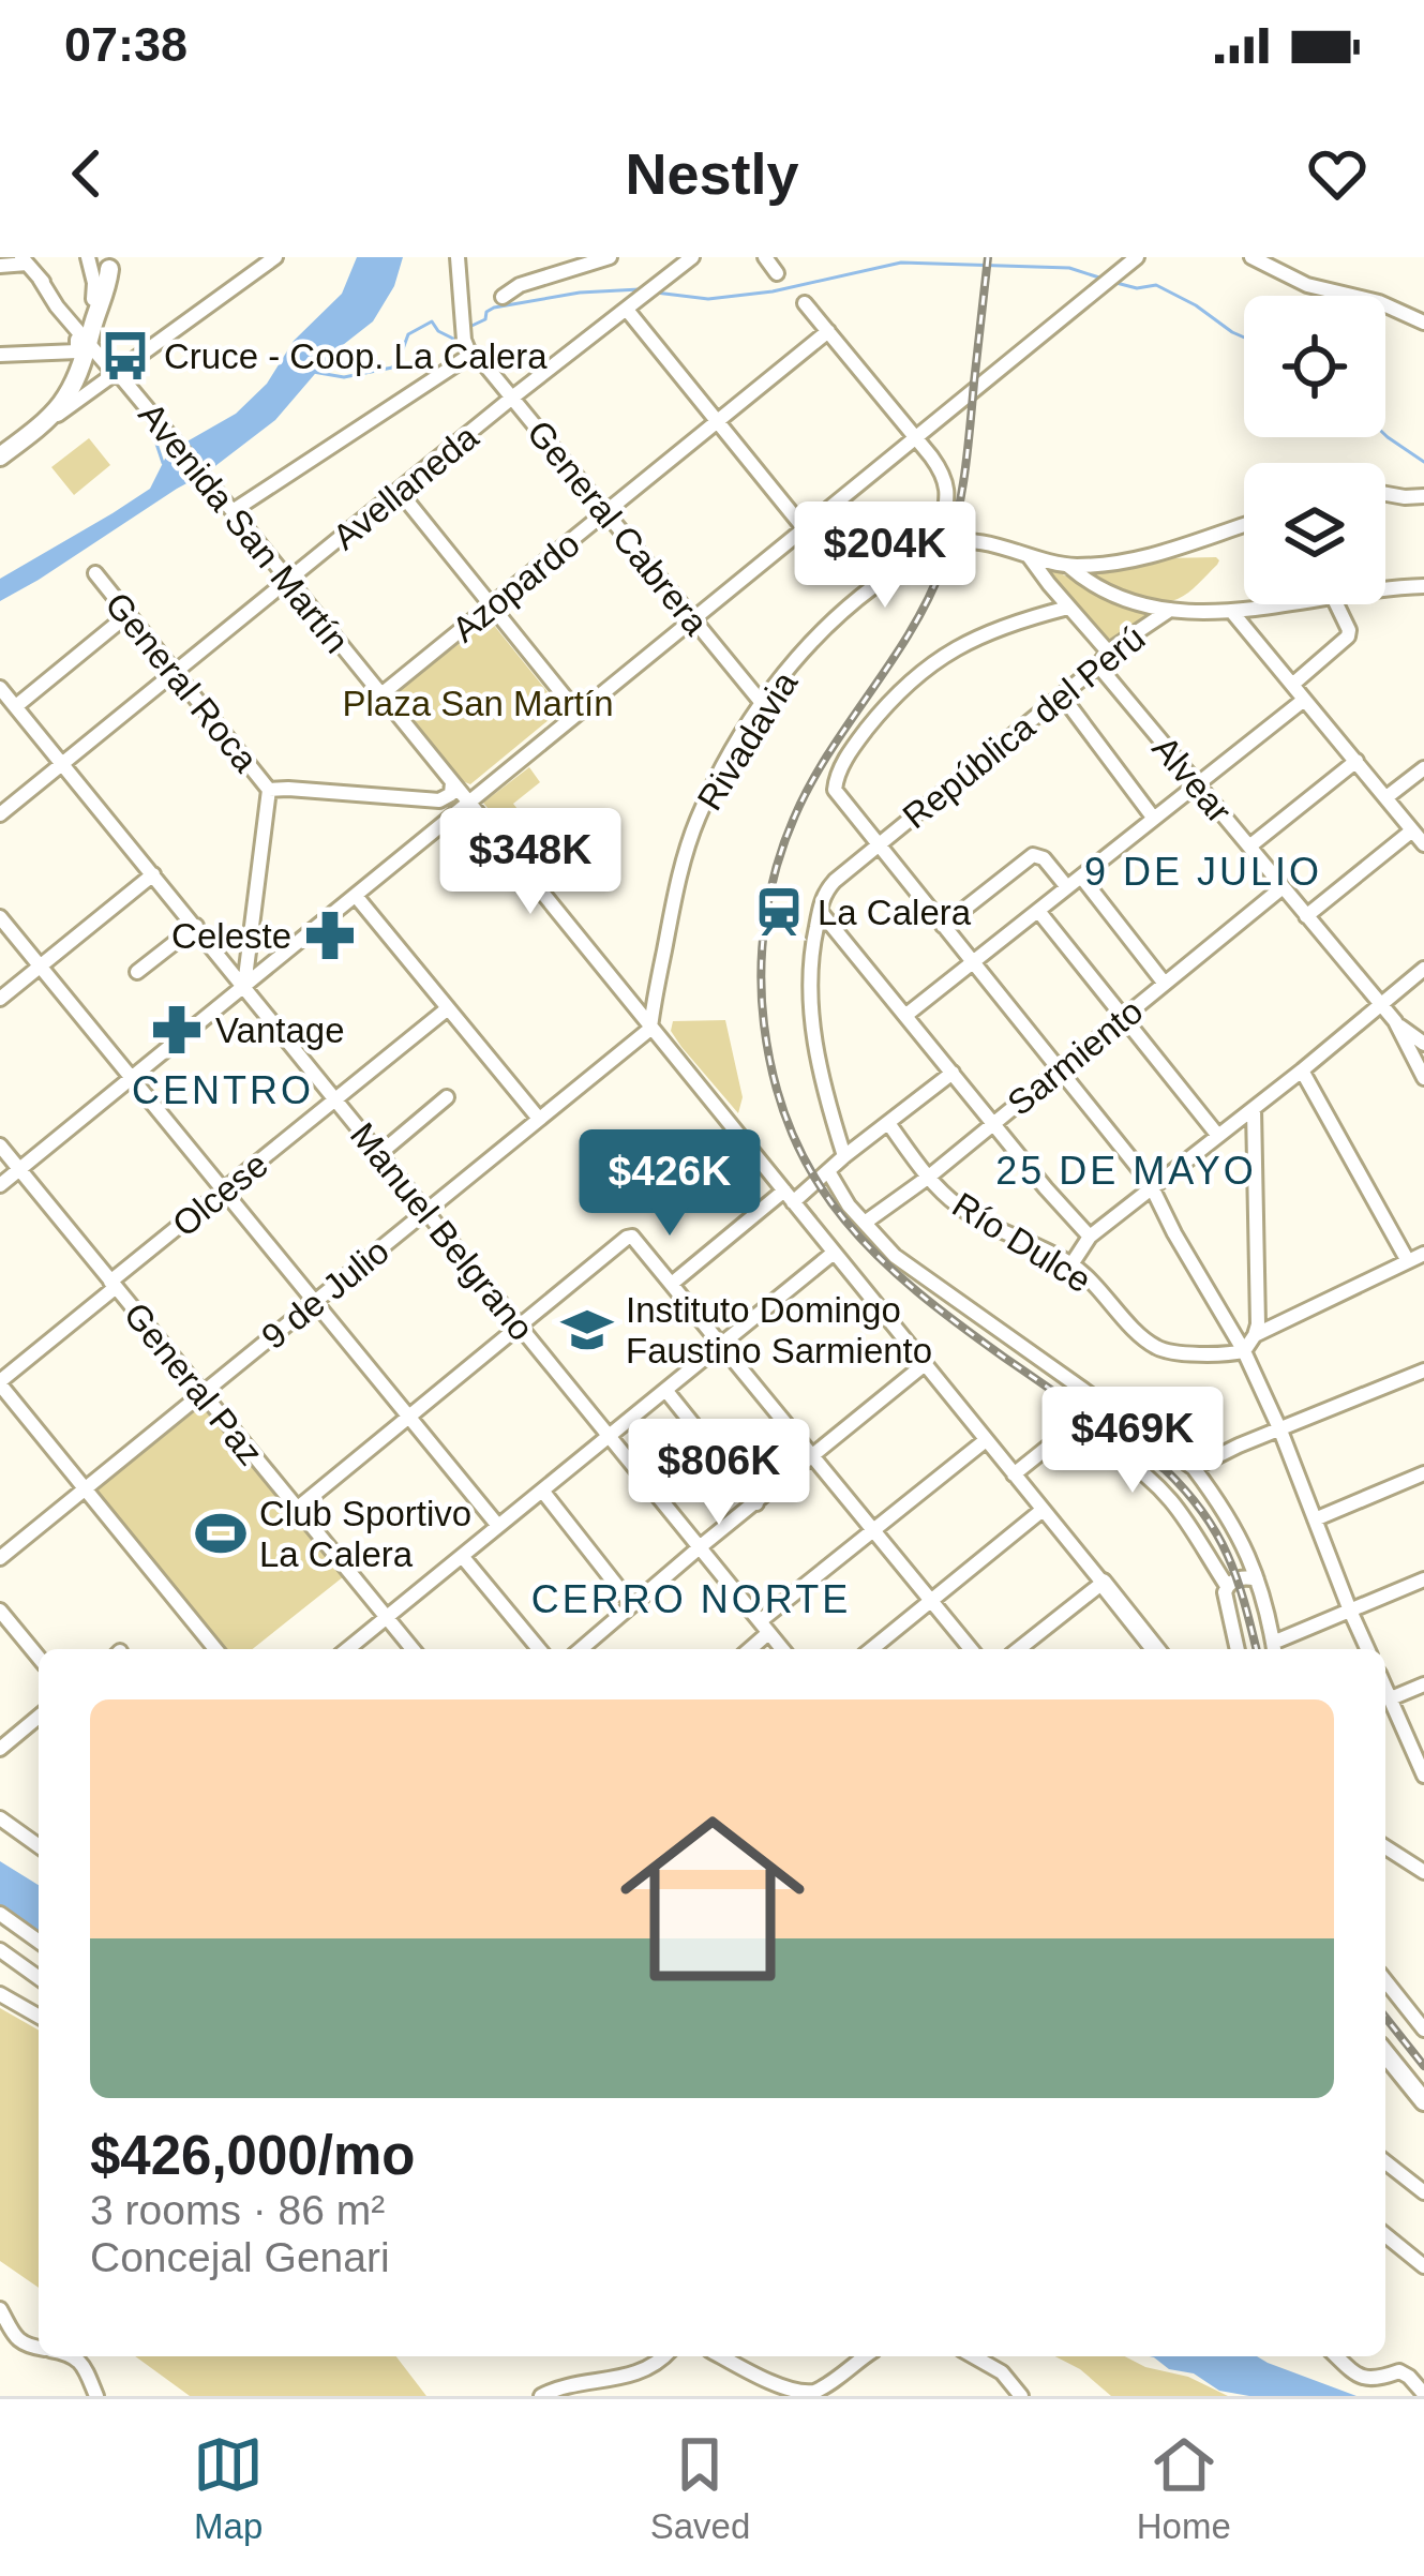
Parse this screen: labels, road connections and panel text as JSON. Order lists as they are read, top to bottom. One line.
{"streets":{"street":["Avellaneda","Avenida San Martín","General Cabrera","Azopardo","General Roca","República del Perú","Rivadavia","Alvear","Sarmiento","Olcese","Manuel Belgrano","Río Dulce","9 de Julio","General Paz"]},"crossings":[["Avellaneda","Avenida San Martín"],["Avellaneda","General Cabrera"],["Avellaneda","General Roca"],["Avellaneda","Manuel Belgrano"],["Avenida San Martín","Azopardo"],["Avenida San Martín","Rivadavia"],["Avenida San Martín","9 de Julio"],["General Cabrera","Azopardo"],["General Cabrera","Rivadavia"],["República del Perú","Alvear"],["Rivadavia","9 de Julio"],["Alvear","Sarmiento"],["Sarmiento","Río Dulce"],["Olcese","Manuel Belgrano"],["Olcese","General Paz"],["Manuel Belgrano","9 de Julio"],["9 de Julio","General Paz"]],"districts":["9 DE JULIO","CENTRO","25 DE MAYO","CERRO NORTE"],"parks":["Plaza San Martín"],"places":{"bus stop":["Cruce - Coop. La Calera"],"station":["La Calera"],"pharmacy":["Celeste","Vantage"],"school or university":["Instituto Domingo Faustino Sarmiento"],"sports":["Club Sportivo La Calera"]},"page":{"status":"07:38","header":"Nestly","price":["$204K","$348K","$426K","$469K","$806K"],"list":[{"name":"$426,000/mo","note":"3 rooms · 86 m² · Concejal Genari"}],"tabs":["Map","Saved","Home"]}}
